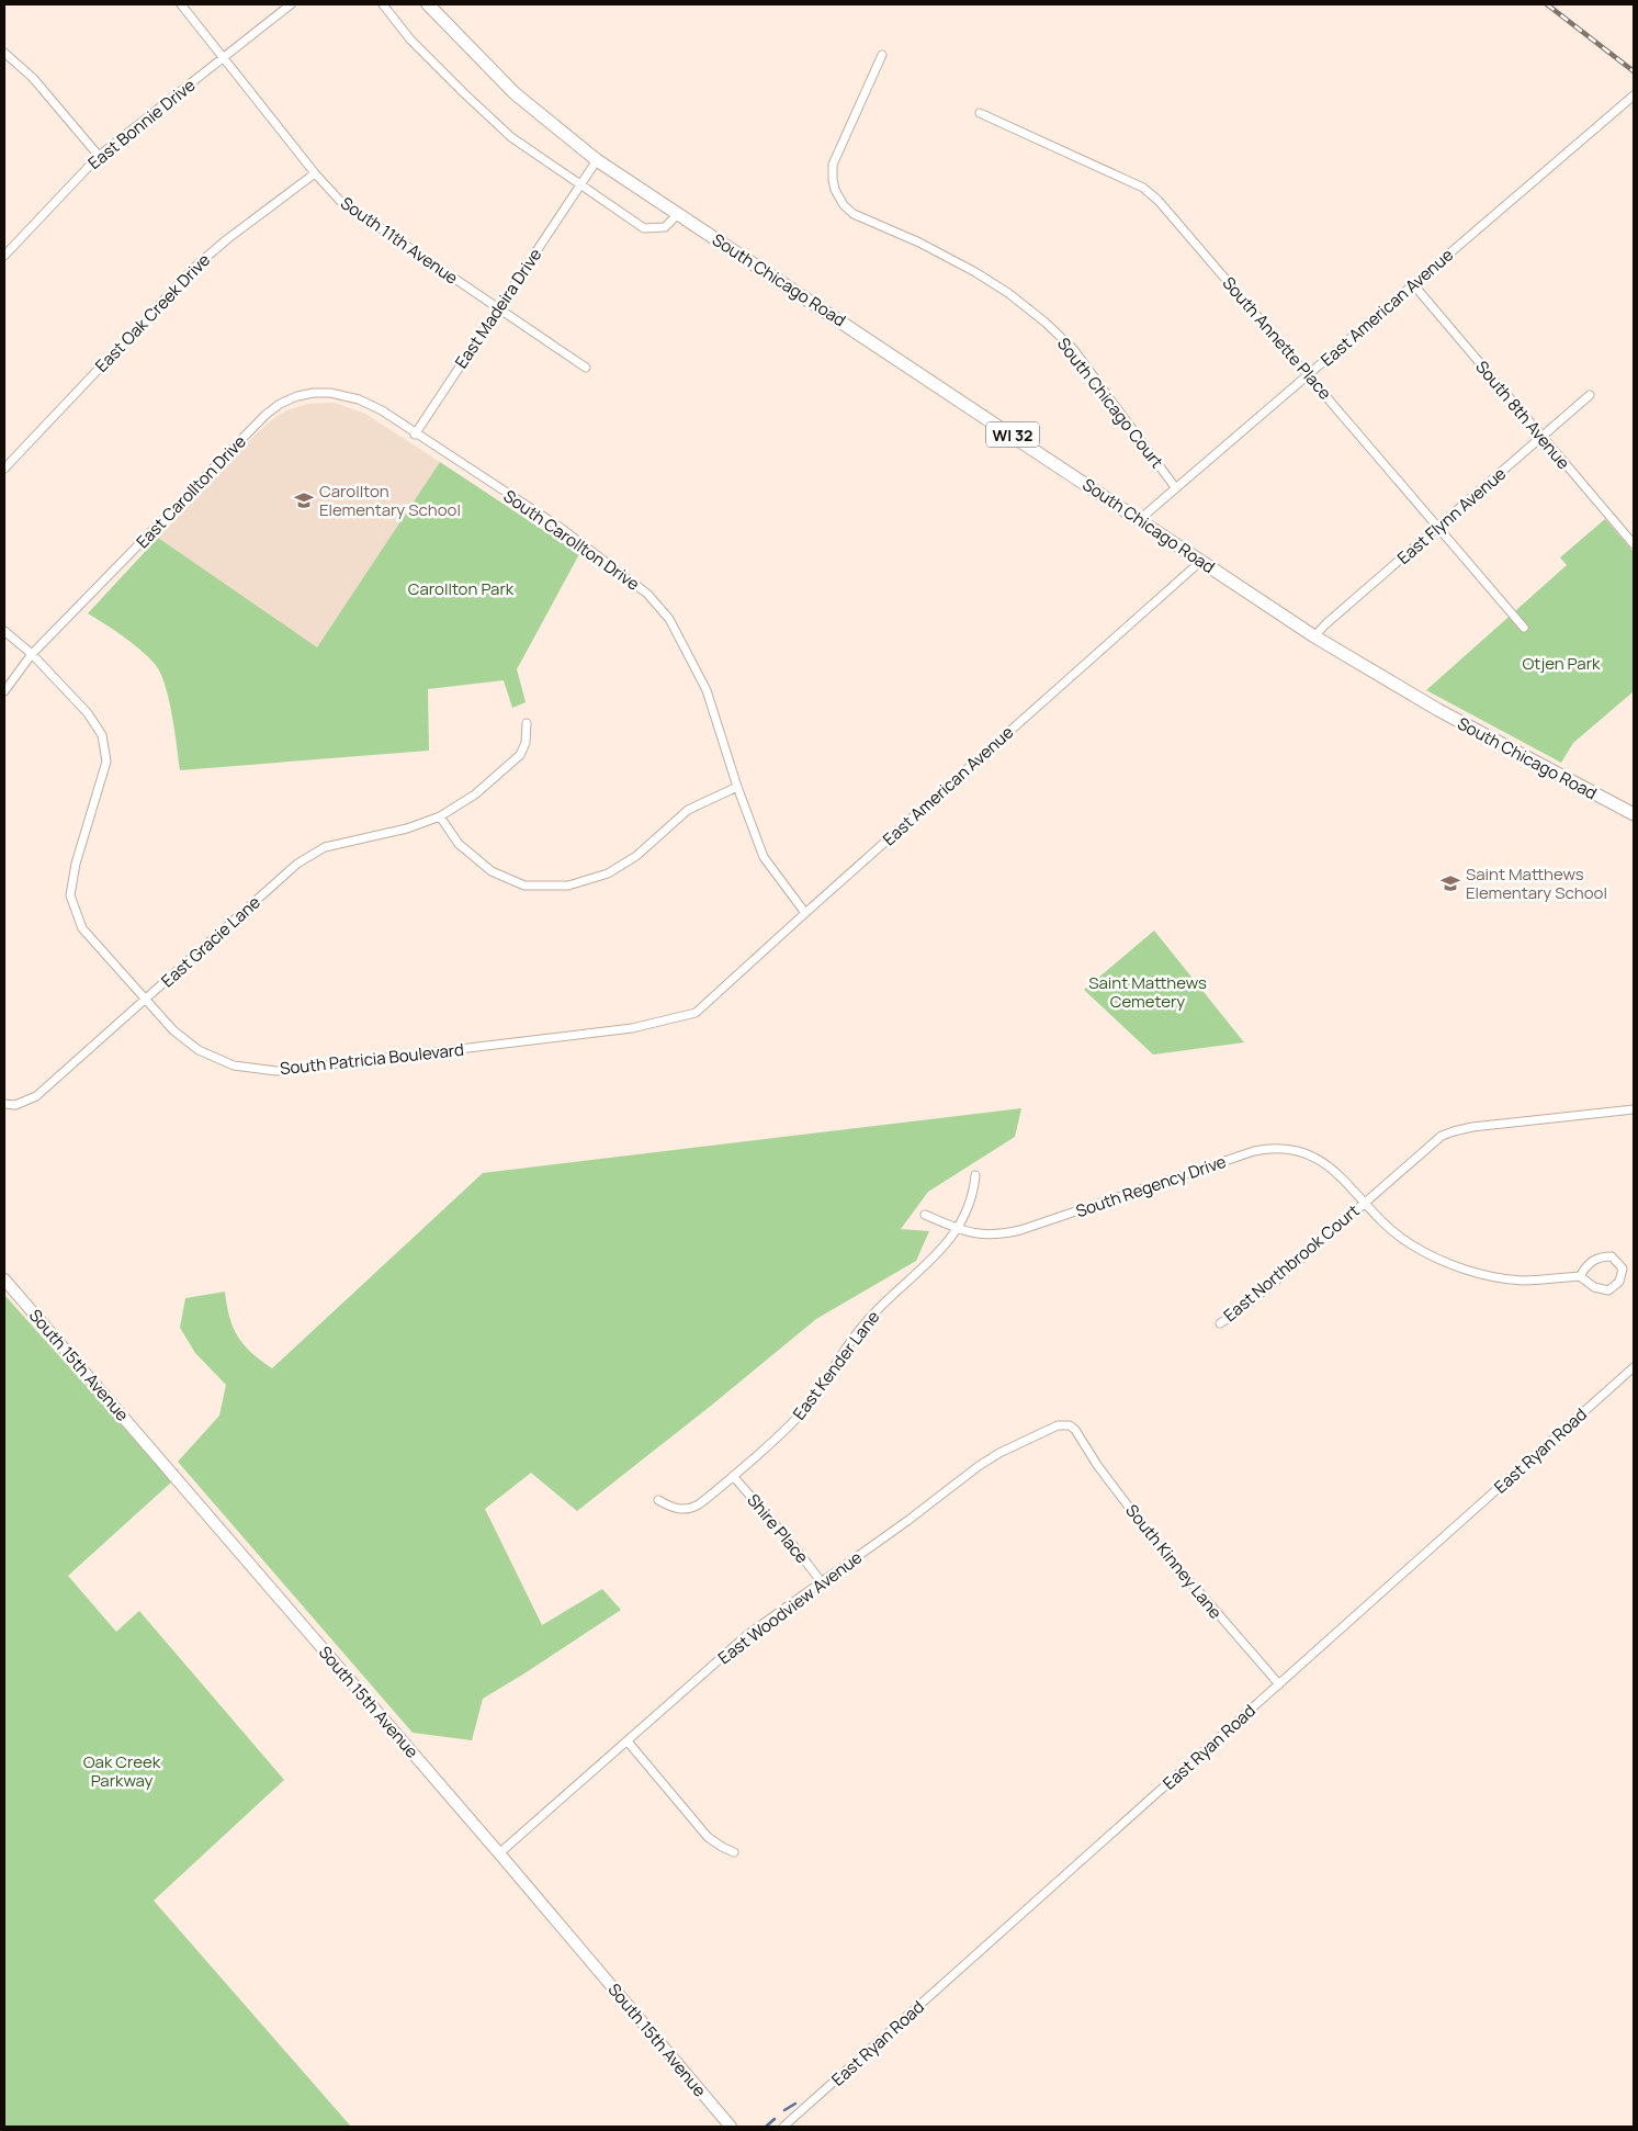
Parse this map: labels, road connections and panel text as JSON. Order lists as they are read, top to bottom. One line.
{"streets":{"main road":["South Chicago Road","WI 32"],"street":["East Bonnie Drive","South 11th Avenue","East American Avenue","East Madeira Drive","East Oak Creek Drive","South Annette Place","South Chicago Court","South 8th Avenue","East Carollton Drive","East Flynn Avenue","South Carollton Drive","East Gracie Lane","South Patricia Boulevard","South Regency Drive","East Northbrook Court","South 15th Avenue","East Kender Lane","East Ryan Road","Shire Place","South Kinney Lane","East Woodview Avenue"]},"crossings":[["East Bonnie Drive","South 11th Avenue"],["South 11th Avenue","East Madeira Drive"],["South 11th Avenue","East Oak Creek Drive"],["South Chicago Road","East American Avenue"],["South Chicago Road","East Madeira Drive"],["South Chicago Road","East Flynn Avenue"],["East American Avenue","South Annette Place"],["East American Avenue","South Chicago Court"],["East American Avenue","South 8th Avenue"],["East American Avenue","South Carollton Drive"],["East American Avenue","South Patricia Boulevard"],["East Madeira Drive","East Carollton Drive"],["East Madeira Drive","South Carollton Drive"],["South Annette Place","East Flynn Avenue"],["South 8th Avenue","East Flynn Avenue"],["East Carollton Drive","South Carollton Drive"],["East Carollton Drive","South Patricia Boulevard"],["East Gracie Lane","South Patricia Boulevard"],["South Regency Drive","East Northbrook Court"],["South Regency Drive","East Kender Lane"],["South 15th Avenue","East Woodview Avenue"],["East Kender Lane","Shire Place"],["East Ryan Road","South Kinney Lane"],["Shire Place","East Woodview Avenue"],["South Kinney Lane","East Woodview Avenue"]],"parks":["Carollton Park","Otjen Park","Saint Matthews Cemetery","Oak Creek Parkway"],"places":{"school or university":["Carollton Elementary School","Saint Matthews Elementary School"]}}
